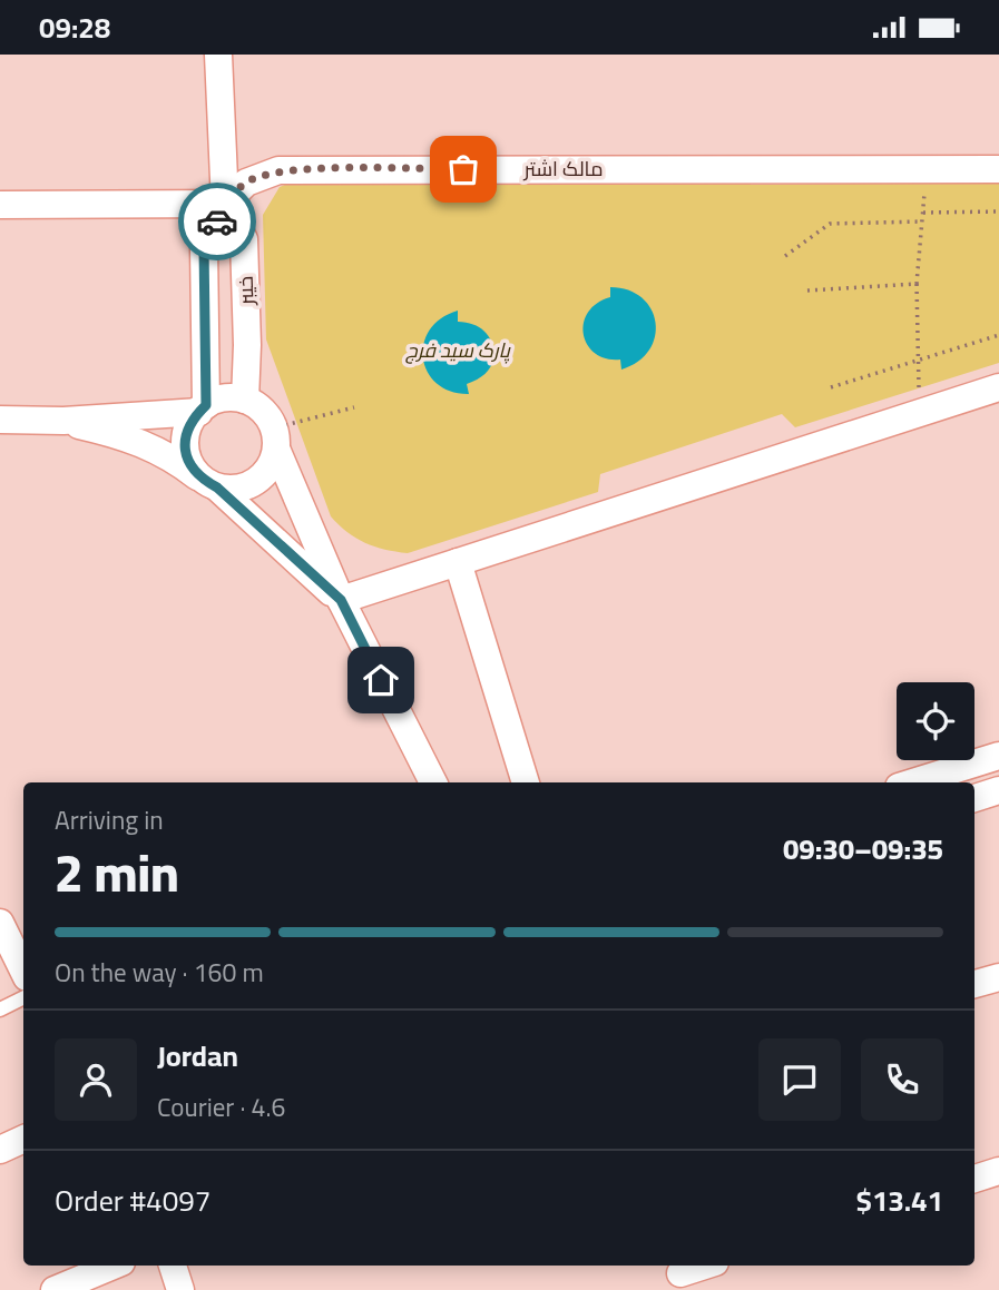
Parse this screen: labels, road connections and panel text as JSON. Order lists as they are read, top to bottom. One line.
{"streets":{"street":["مالک اشتر","خیبر"]},"crossings":[["مالک اشتر","خیبر"]],"parks":["پارک سید فرج"],"page":{"status":"09:28","heading":["2 min","Arriving in","09:30–09:35"],"panel":["Jordan","Courier · 4.6","Order #4097","$13.41"],"bar":"On the way · 160 m"}}
